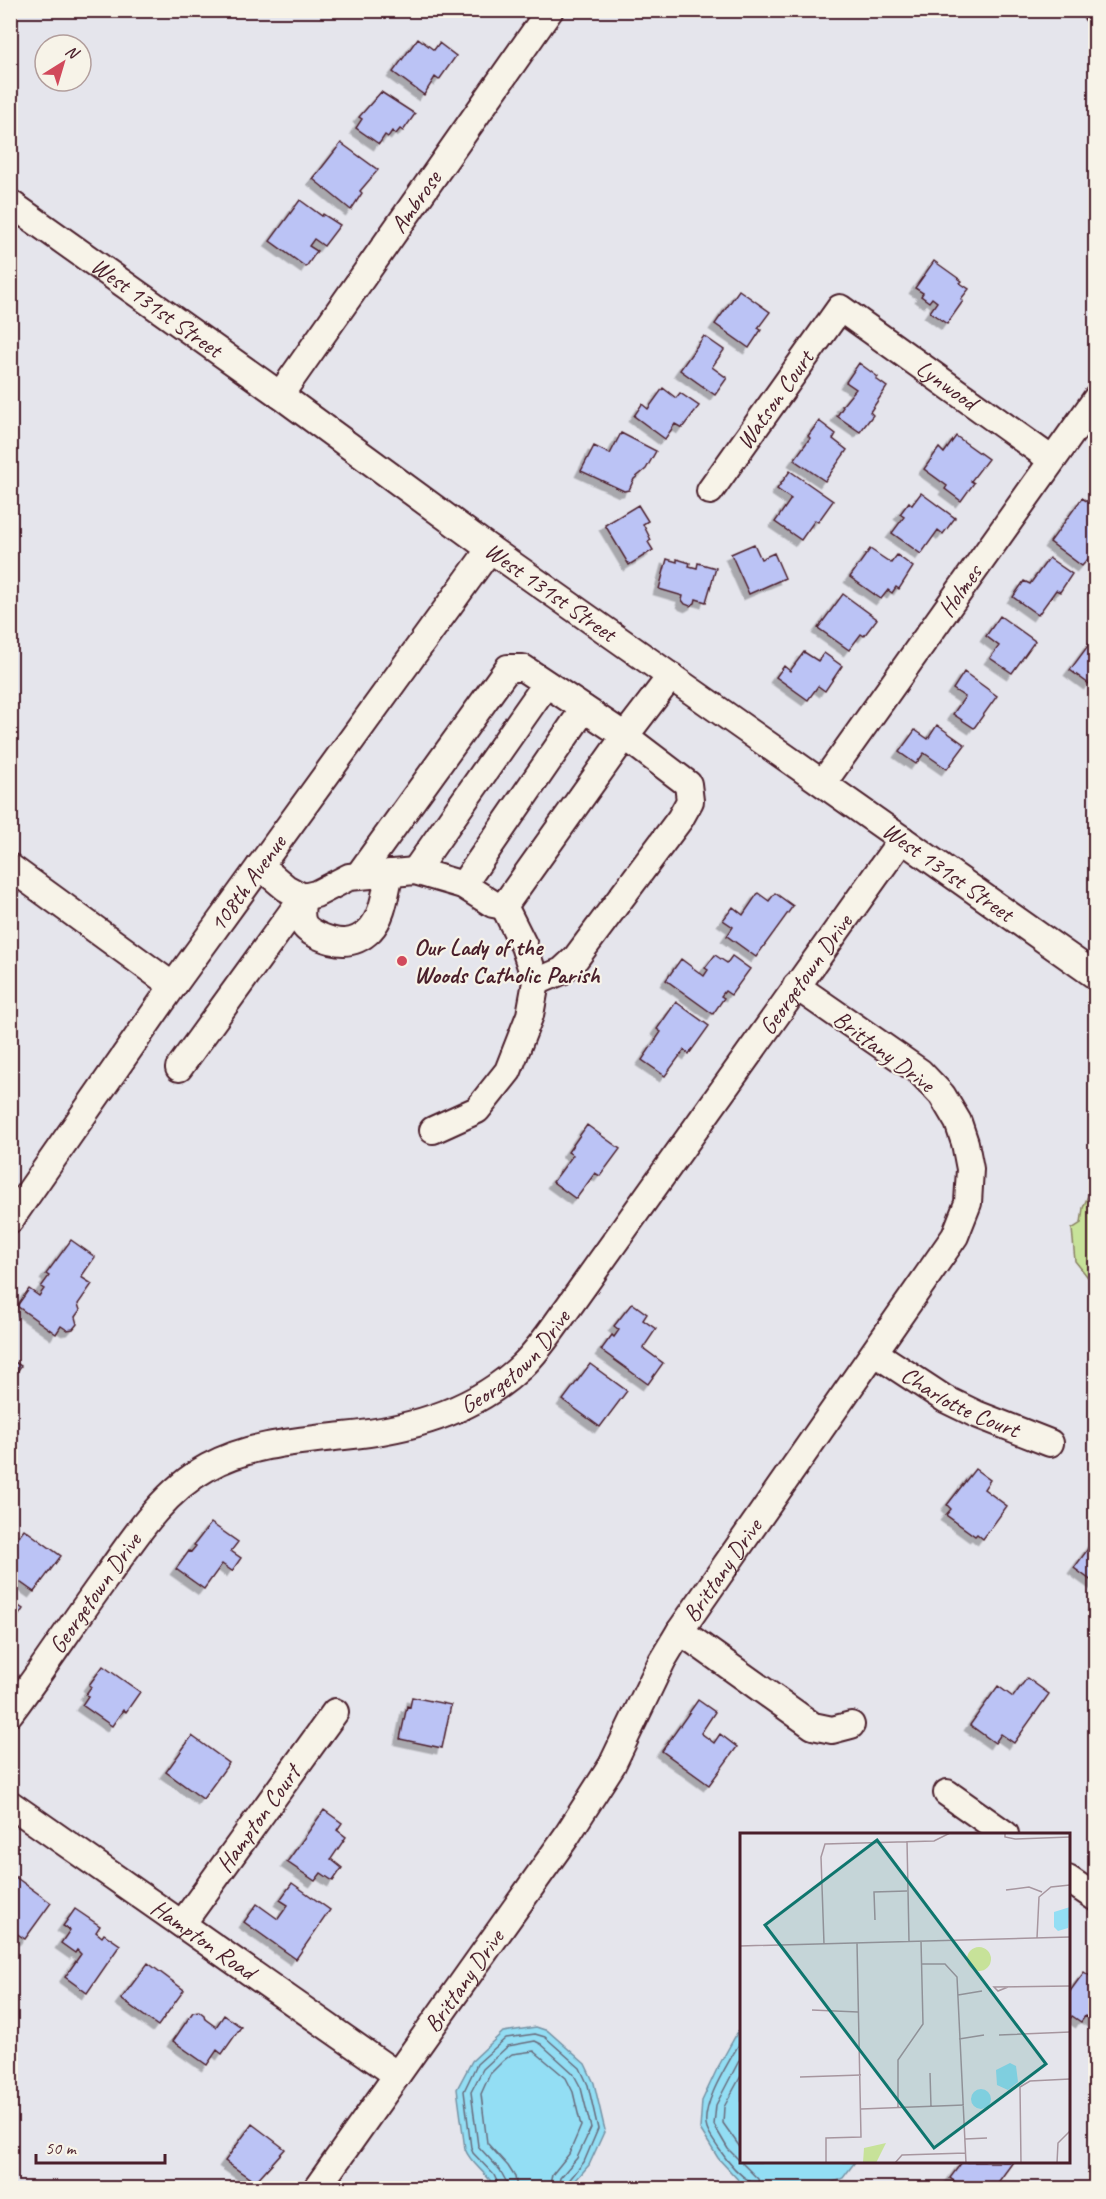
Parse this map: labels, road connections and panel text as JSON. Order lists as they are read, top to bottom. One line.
{"streets":{"street":["Ambrose","West 131st Street","Lynwood","Watson Court","Holmes","108th Avenue","Georgetown Drive","Brittany Drive","Charlotte Court","Hampton Court","Hampton Road"]},"crossings":[["Ambrose","West 131st Street"],["West 131st Street","Holmes"],["West 131st Street","108th Avenue"],["West 131st Street","Georgetown Drive"],["Lynwood","Watson Court"],["Lynwood","Holmes"],["Georgetown Drive","Brittany Drive"],["Brittany Drive","Charlotte Court"],["Brittany Drive","Hampton Road"],["Hampton Court","Hampton Road"]],"places":["Our Lady of the Woods Catholic Parish"],"scale_bar":"50 m","north":"top right"}
